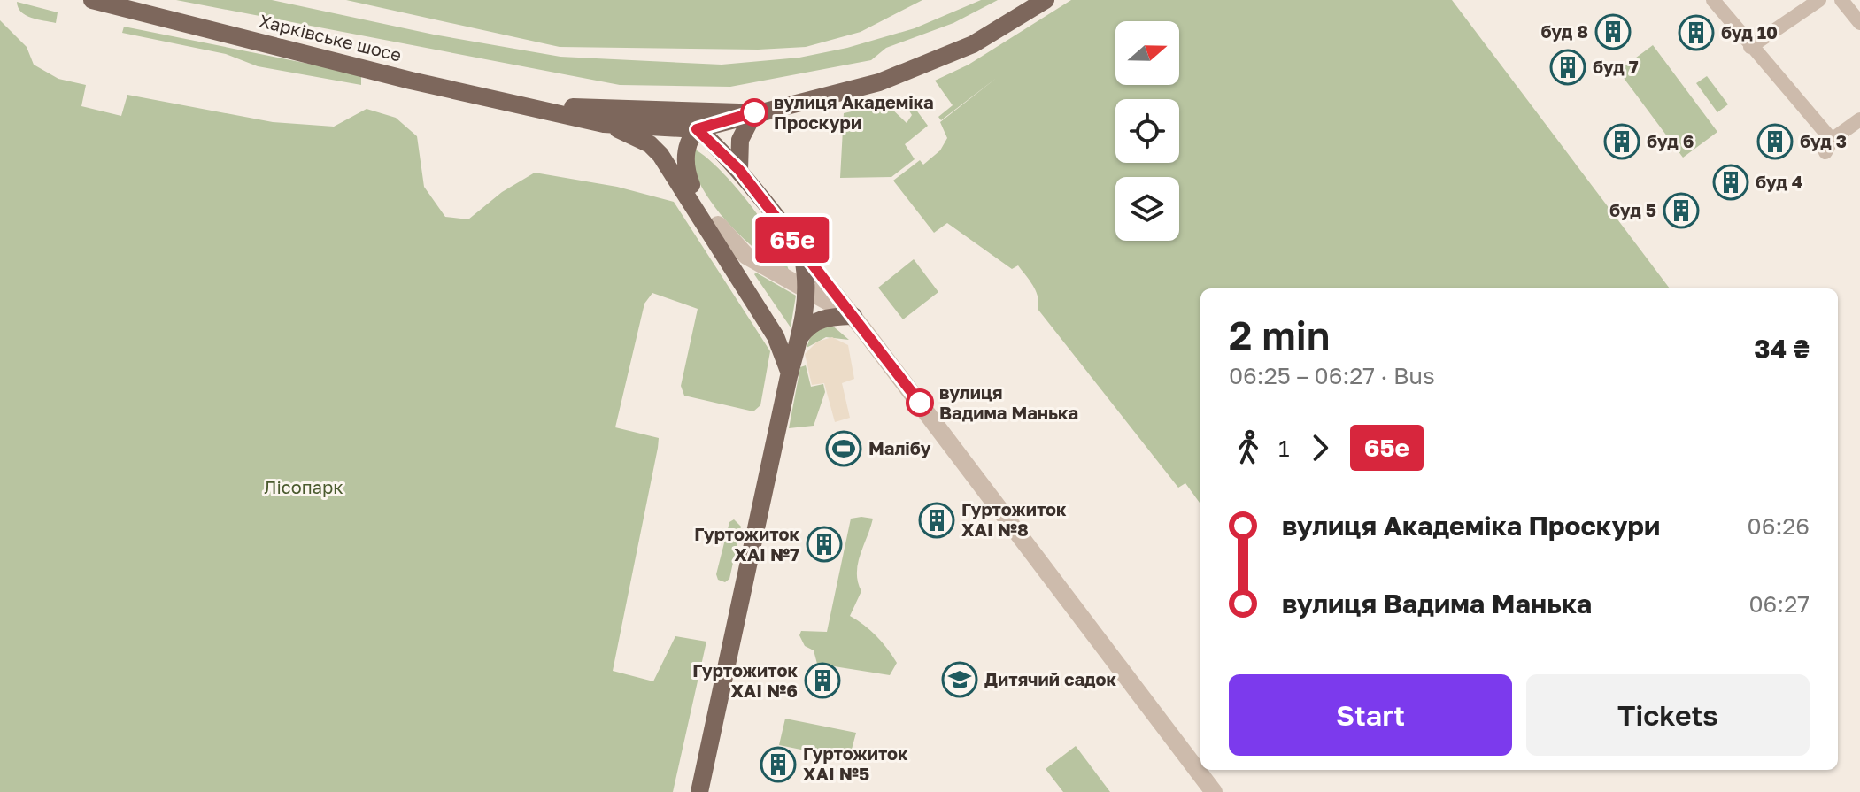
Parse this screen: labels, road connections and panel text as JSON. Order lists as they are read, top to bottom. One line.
{"streets":{"main road":["Харківське шосе"]},"parks":["Лісопарк"],"places":{"building":["буд 8","буд 10","буд 7","буд 6","буд 3","буд 4","буд 5","Гуртожиток ХАІ №8","Гуртожиток ХАІ №7","Гуртожиток ХАІ №6","Гуртожиток ХАІ №5"],"other":["вулиця Академіка Проскури","вулиця Вадима Манька"],"sports":["Малібу"],"school or university":["Дитячий садок"]},"lines":["bus line 65е"],"north":"right","page":{"on_map":"65е","heading":["2 min","06:25 – 06:27 · Bus","34 ₴"],"legs":["1","65е"],"list":[{"name":"вулиця Академіка Проскури","value":"06:26"},{"name":"вулиця Вадима Манька","value":"06:27"}],"buttons":["Start","Tickets"]}}
